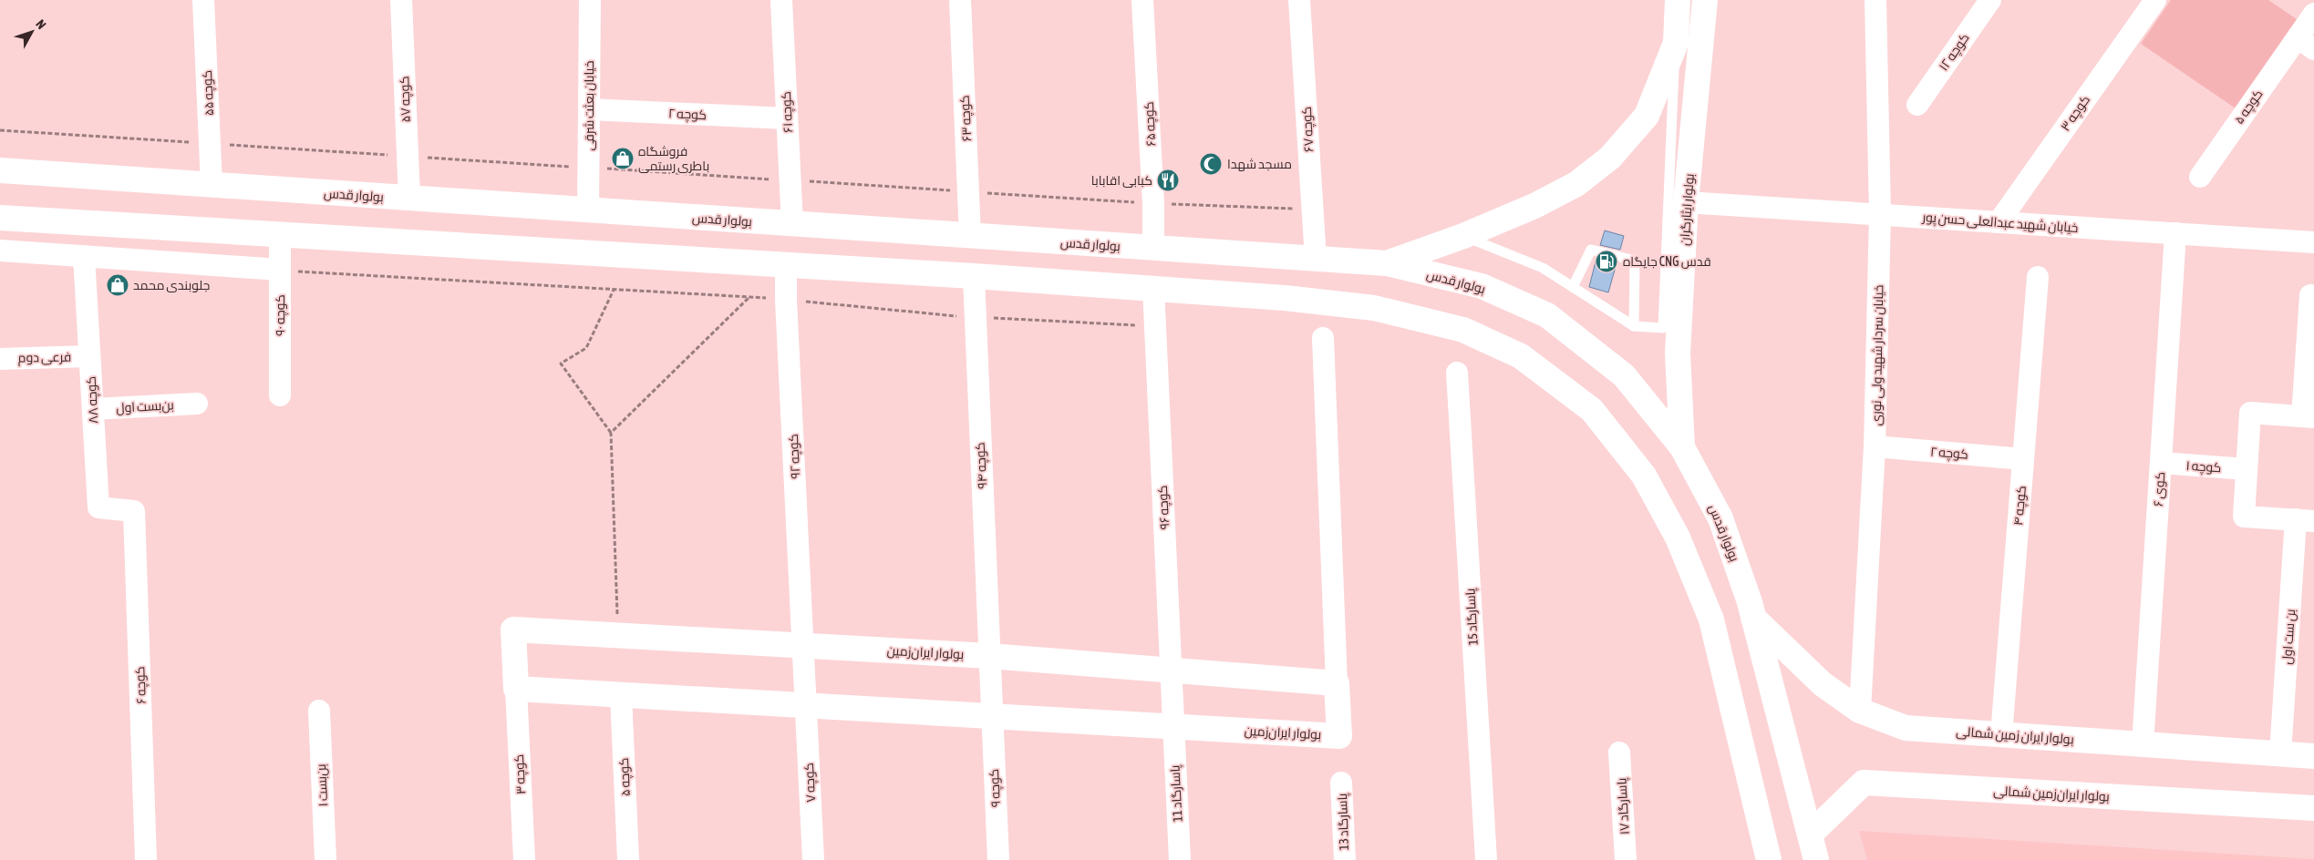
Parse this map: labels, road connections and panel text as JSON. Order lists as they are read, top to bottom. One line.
{"streets":{"main road":["بولوار قدس","بولوار ایثارگران","بولوار ایران‌زمین","بولوار ایران زمین شمالی","بولوار ایران‌زمین شمالی"],"street":["کوچه ۱۲","کوچه ۵۵","کوچه ۵۷","خیابان بعثت شرقی","کوچه ۵","کوچه ۶۱","کوچه ۳","کوچه ۲","کوچه ۶۳","کوچه ۶۵","کوچه ۶۷","خیابان شهید عبدالعلی حسن پور","کوچه ۹۰","خیابان سردار شهید ولی نوری","فرعی دوم","کوچه ۸۸","بن‌بست اول","کوچه ۹۲","کوچه ۹۴","کوچه ۱","کوی ۶","کوچه ۴","کوچه ۹۶","پاسارگاد 15","بن ست اول","کوچه ۶","کوچه ۷","بن‌بست ۱","کوچه ۹","پاسارگاد 11","پاسارگاد ۱۷","پاسارگاد 13"]},"crossings":[["کوچه ۵۵","بولوار قدس"],["کوچه ۵۷","بولوار قدس"],["خیابان بعثت شرقی","کوچه ۲"],["خیابان بعثت شرقی","بولوار قدس"],["کوچه ۵","بولوار ایران‌زمین"],["کوچه ۶۱","کوچه ۲"],["کوچه ۶۱","بولوار قدس"],["کوچه ۳","خیابان شهید عبدالعلی حسن پور"],["کوچه ۳","بولوار ایران‌زمین"],["کوچه ۲","خیابان سردار شهید ولی نوری"],["کوچه ۲","کوچه ۴"],["کوچه ۶۳","بولوار قدس"],["کوچه ۶۵","بولوار قدس"],["کوچه ۶۷","بولوار قدس"],["بولوار قدس","بولوار ایثارگران"],["بولوار قدس","بولوار ایران زمین شمالی"],["بولوار قدس","بولوار ایران‌زمین شمالی"],["بولوار ایثارگران","خیابان شهید عبدالعلی حسن پور"],["خیابان شهید عبدالعلی حسن پور","خیابان سردار شهید ولی نوری"],["خیابان شهید عبدالعلی حسن پور","کوی ۶"],["خیابان سردار شهید ولی نوری","بولوار ایران زمین شمالی"],["فرعی دوم","کوچه ۸۸"],["کوچه ۸۸","بن‌بست اول"],["کوچه ۸۸","کوچه ۶"],["کوچه ۹۲","بولوار ایران‌زمین"],["کوچه ۹۲","کوچه ۷"],["کوچه ۹۴","بولوار ایران‌زمین"],["کوچه ۹۴","کوچه ۹"],["کوچه ۱","کوی ۶"],["کوی ۶","بولوار ایران زمین شمالی"],["کوچه ۴","بولوار ایران زمین شمالی"],["کوچه ۹۶","بولوار ایران‌زمین"],["کوچه ۹۶","پاسارگاد 11"],["بن ست اول","بولوار ایران زمین شمالی"],["بولوار ایران‌زمین","کوچه ۷"],["بولوار ایران‌زمین","کوچه ۹"],["بولوار ایران‌زمین","پاسارگاد 11"]],"places":{"shop":["فروشگاه باطری رستمی","جلوبندی محمد"],"mosque":["مسجد شهدا"],"restaurant":["کبابی اقابابا"],"fuel station":["جایگاه CNG قدس"]},"north":"top right"}
